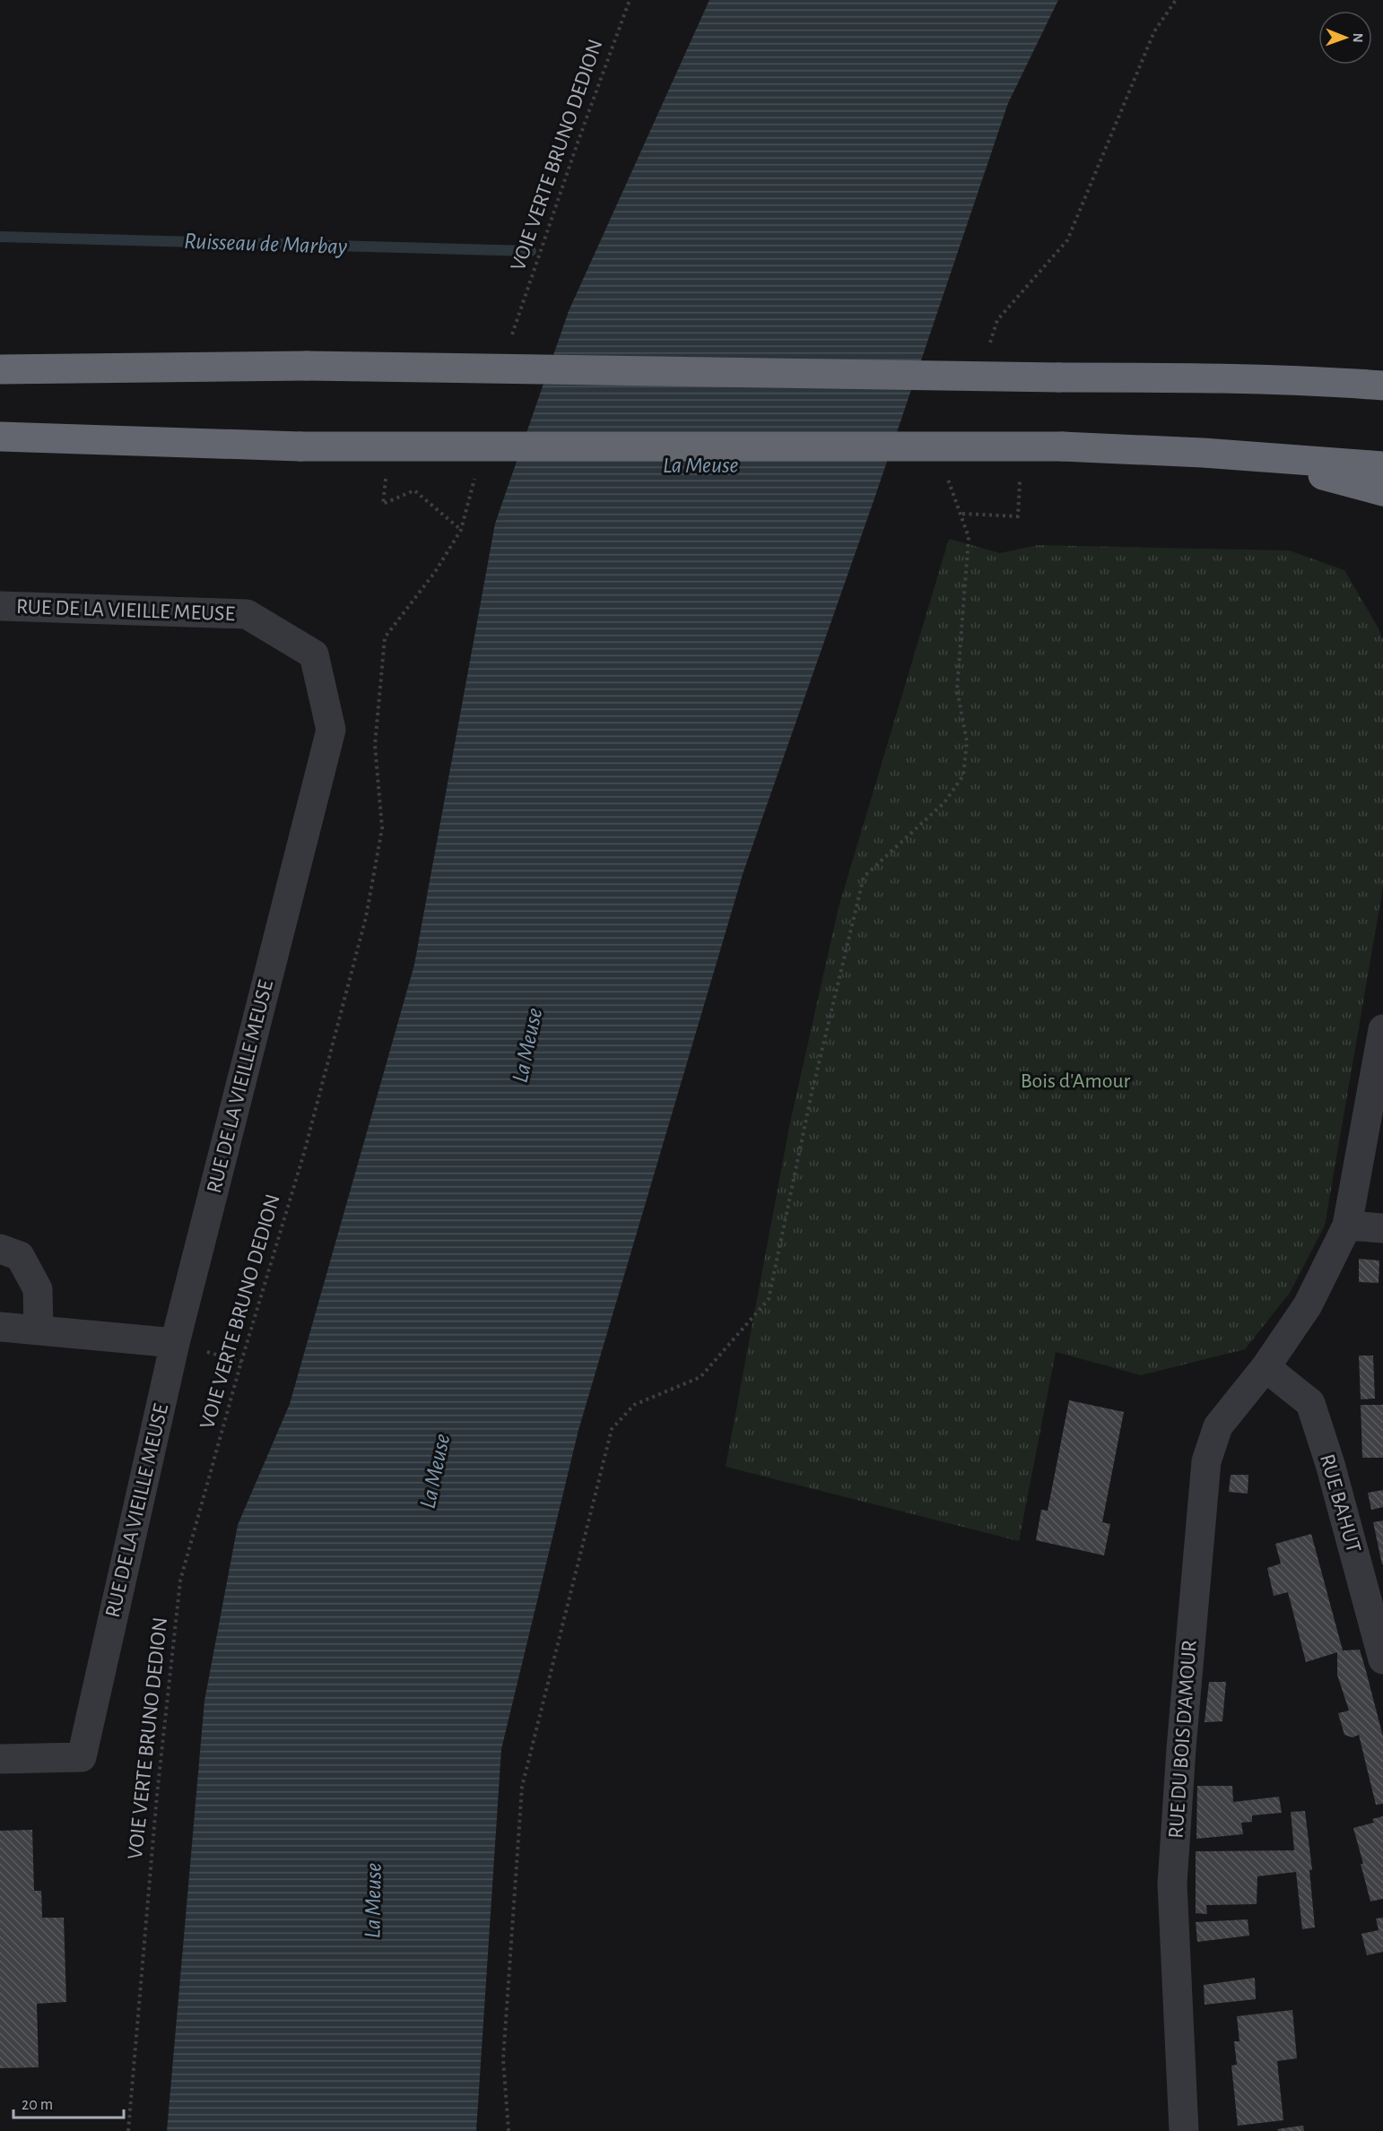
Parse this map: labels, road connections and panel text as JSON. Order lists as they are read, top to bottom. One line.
{"streets":{"street":["RUE DE LA VIEILLE MEUSE","RUE BAHUT","RUE DU BOIS D'AMOUR"],"path":["VOIE VERTE BRUNO DEDION"]},"crossings":[["RUE BAHUT","RUE DU BOIS D'AMOUR"]],"water":["Ruisseau de Marbay","La Meuse"],"parks":["Bois d'Amour"],"scale_bar":"20 m","north":"right"}
